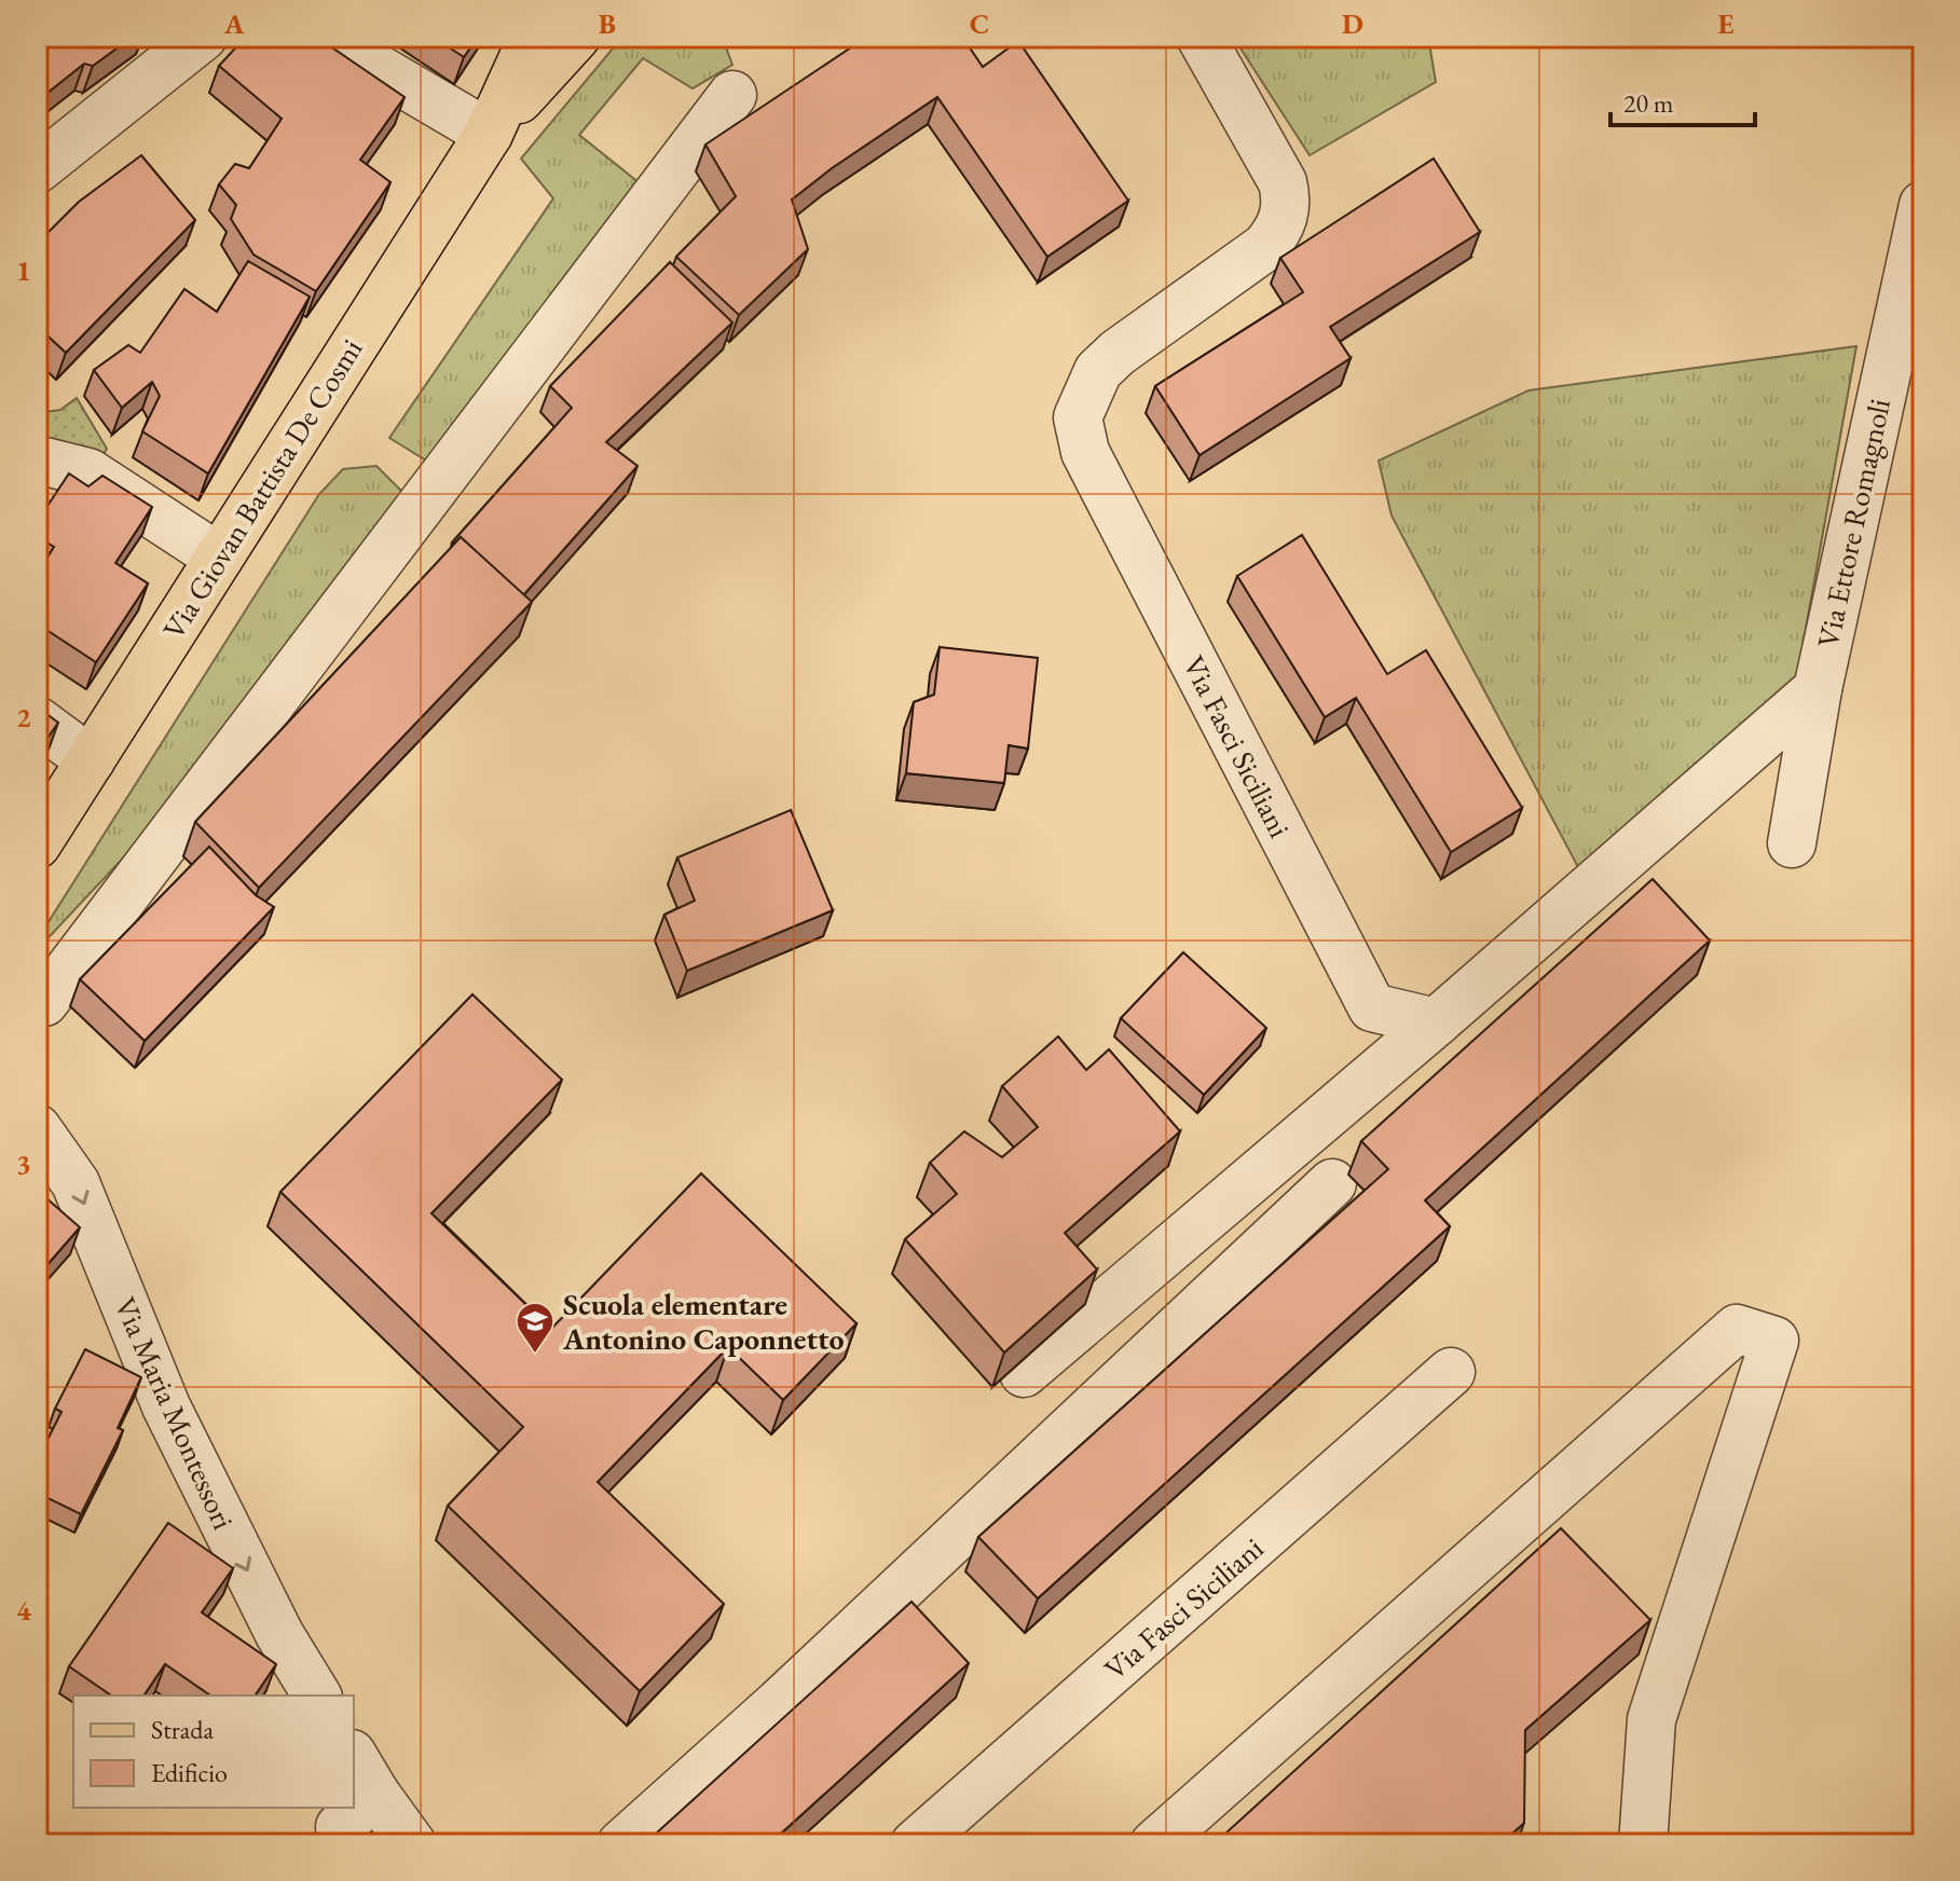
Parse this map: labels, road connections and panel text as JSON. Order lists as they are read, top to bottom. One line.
{"streets":{"main road":["Via Giovan Battista De Cosmi"],"street":["Via Ettore Romagnoli","Via Fasci Siciliani","Via Maria Montessori"]},"one_way":["Via Maria Montessori"],"places":{"school or university":["Scuola elementare Antonino Caponnetto"]},"legend":["Strada","Edificio"],"scale_bar":"20 m","grid":{"columns":["A","B","C","D","E"],"rows":["1","2","3","4"]}}
